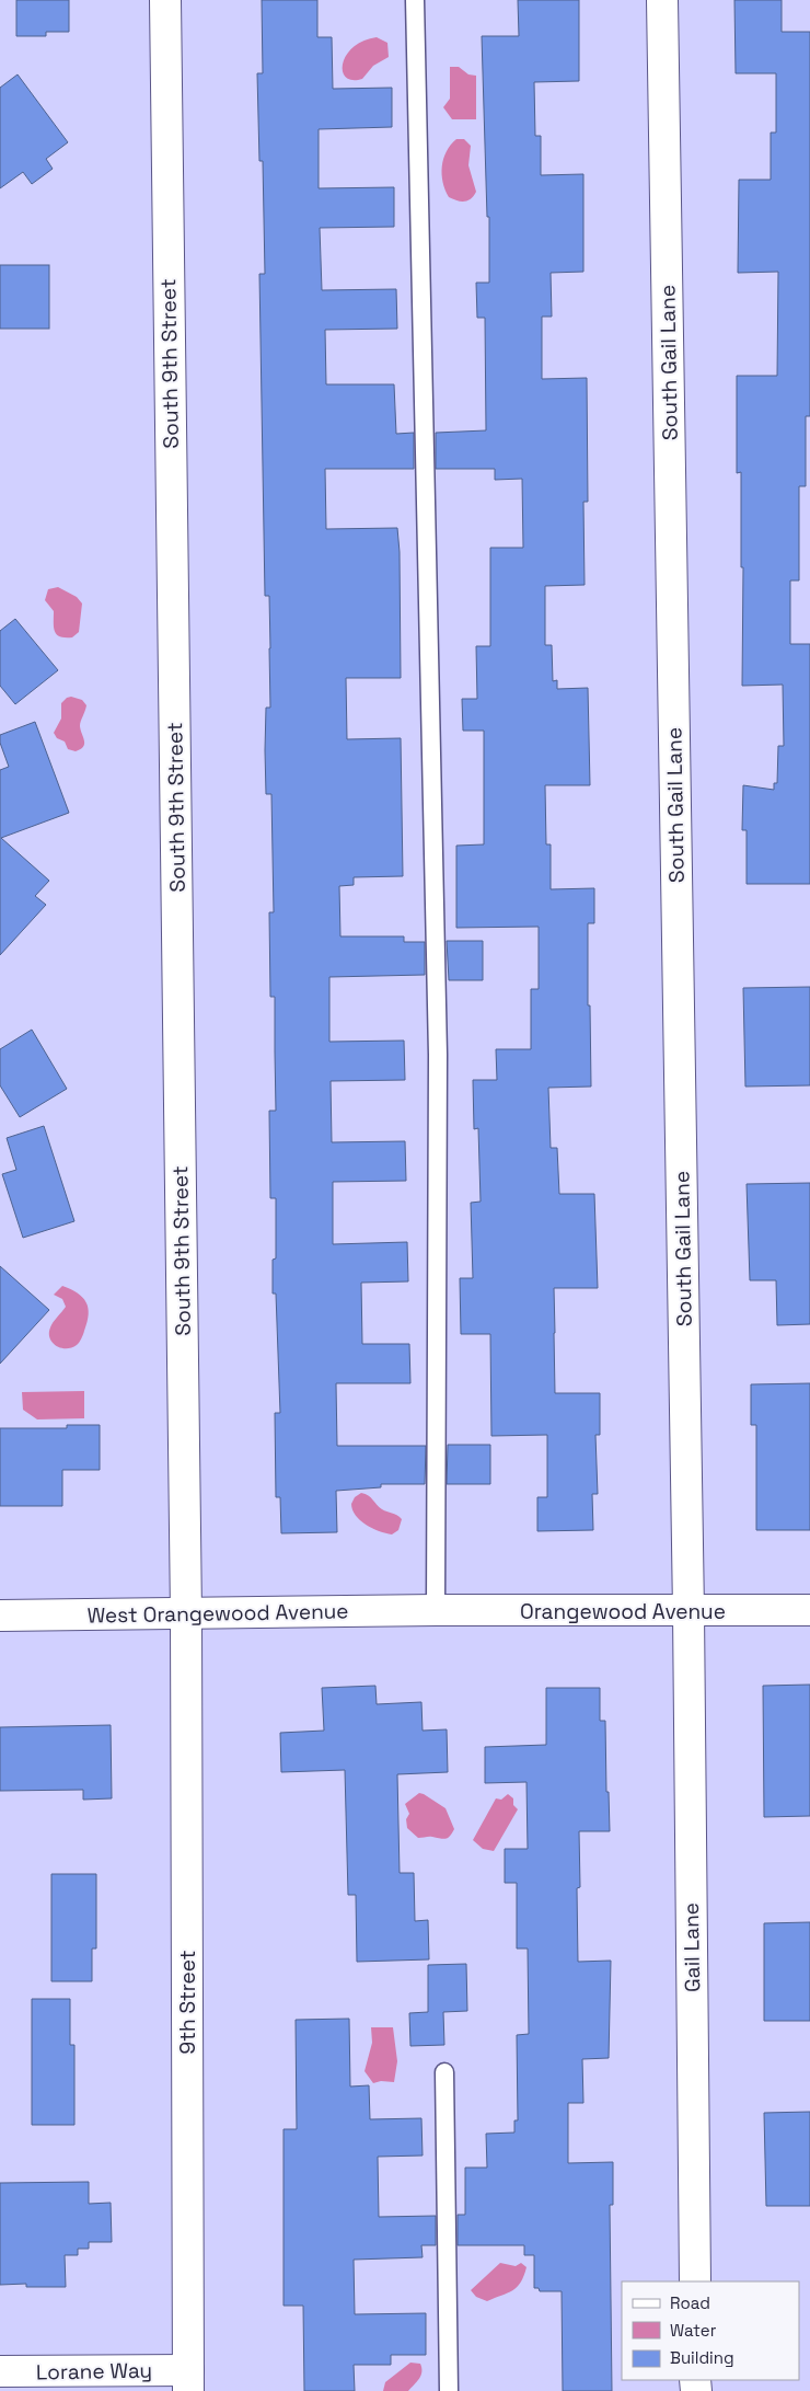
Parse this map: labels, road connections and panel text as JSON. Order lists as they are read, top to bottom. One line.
{"streets":{"street":["South Gail Lane","South 9th Street","Orangewood Avenue","West Orangewood Avenue","Gail Lane","9th Street","Lorane Way"]},"crossings":[["South Gail Lane","Orangewood Avenue"],["South Gail Lane","Gail Lane"],["South 9th Street","West Orangewood Avenue"],["South 9th Street","9th Street"],["Orangewood Avenue","West Orangewood Avenue"],["Orangewood Avenue","Gail Lane"],["West Orangewood Avenue","9th Street"],["9th Street","Lorane Way"]],"legend":["Road","Water","Building"]}
